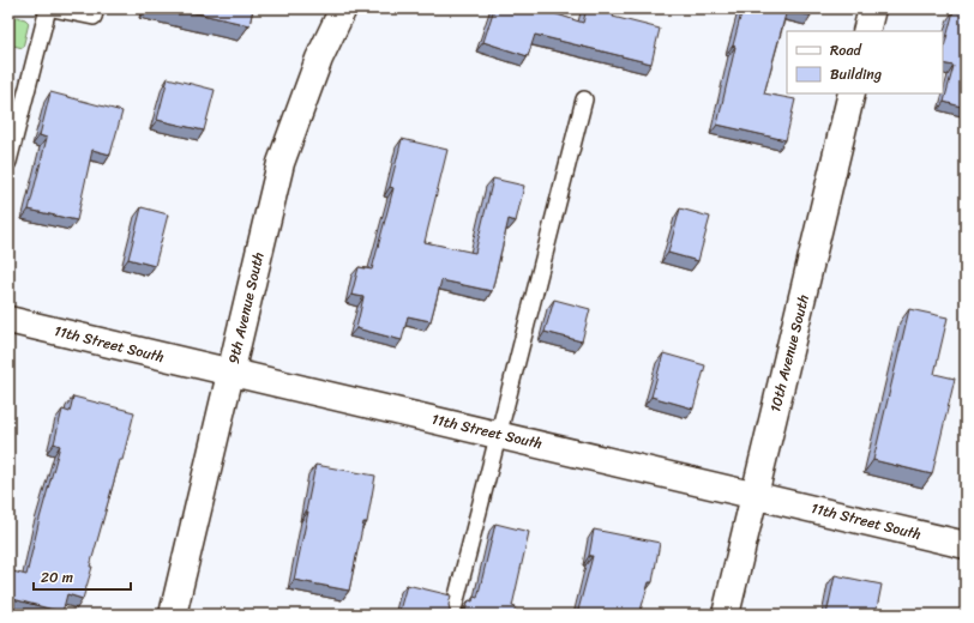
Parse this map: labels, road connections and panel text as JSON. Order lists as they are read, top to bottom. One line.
{"streets":{"street":["9th Avenue South","11th Street South","10th Avenue South"]},"crossings":[["9th Avenue South","11th Street South"],["11th Street South","10th Avenue South"]],"legend":["Road","Building"],"scale_bar":"20 m"}
